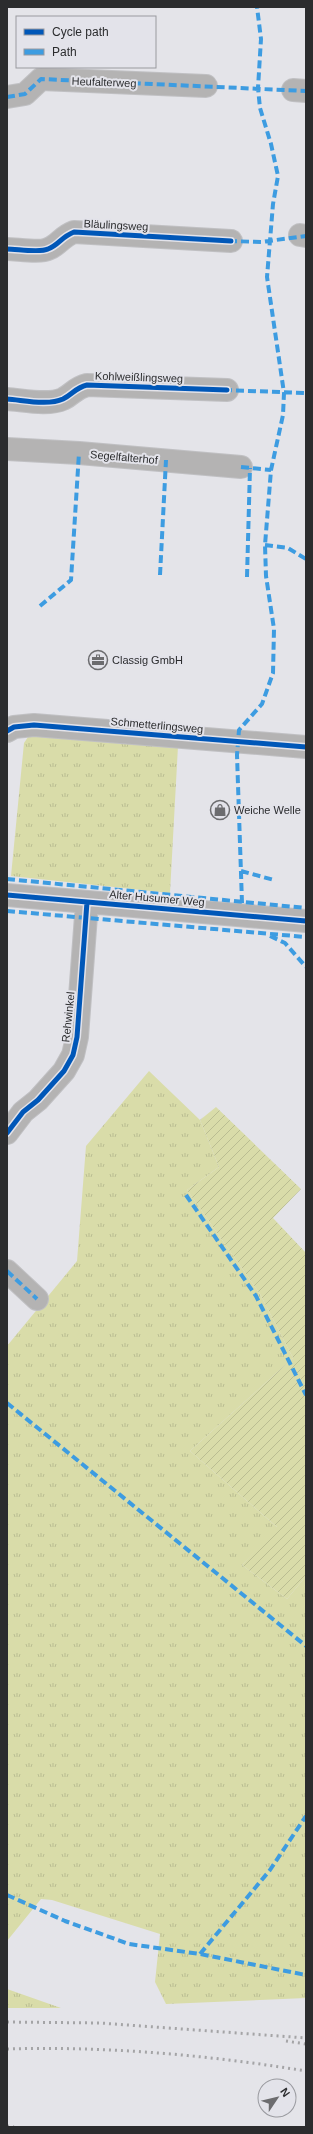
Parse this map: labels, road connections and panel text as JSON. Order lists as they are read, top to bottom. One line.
{"streets":{"street":["Heufalterweg","Bläulingsweg","Kohlweißlingsweg","Segelfalterhof","Schmetterlingsweg","Alter Husumer Weg","Rehwinkel"]},"crossings":[["Alter Husumer Weg","Rehwinkel"]],"places":{"office":["Classig GmbH"],"shop":["Weiche Welle"]},"legend":["Cycle path","Path"],"north":"top right"}
